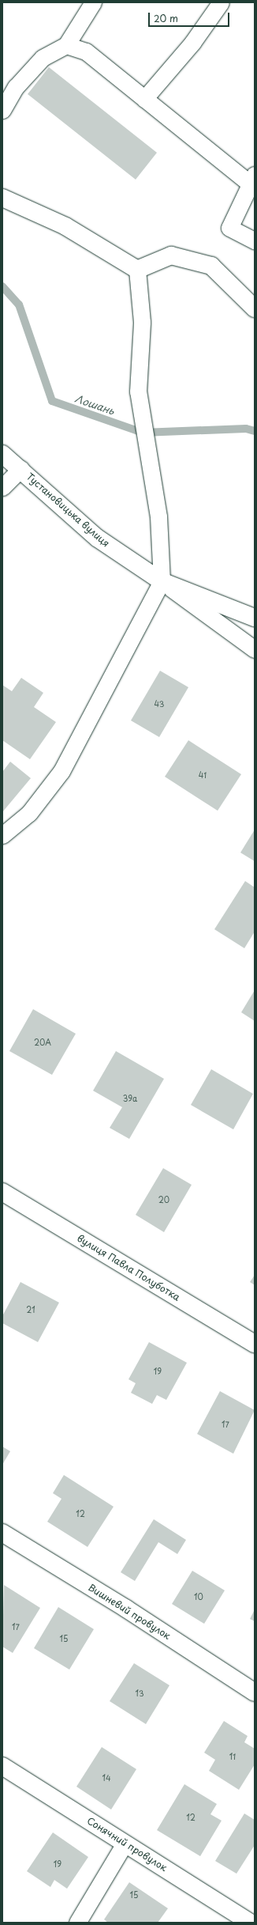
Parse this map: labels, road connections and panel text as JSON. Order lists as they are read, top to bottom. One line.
{"streets":{"street":["Тустановицька вулиця","вулиця Павла Полуботка","Вишневий провулок","Сонячний провулок"]},"water":["Лошань"],"house_numbers":["43","41","20А","39а","20","21","19","17","12","10","17","15","13","11","14","12","19","15"],"scale_bar":"20 m"}
